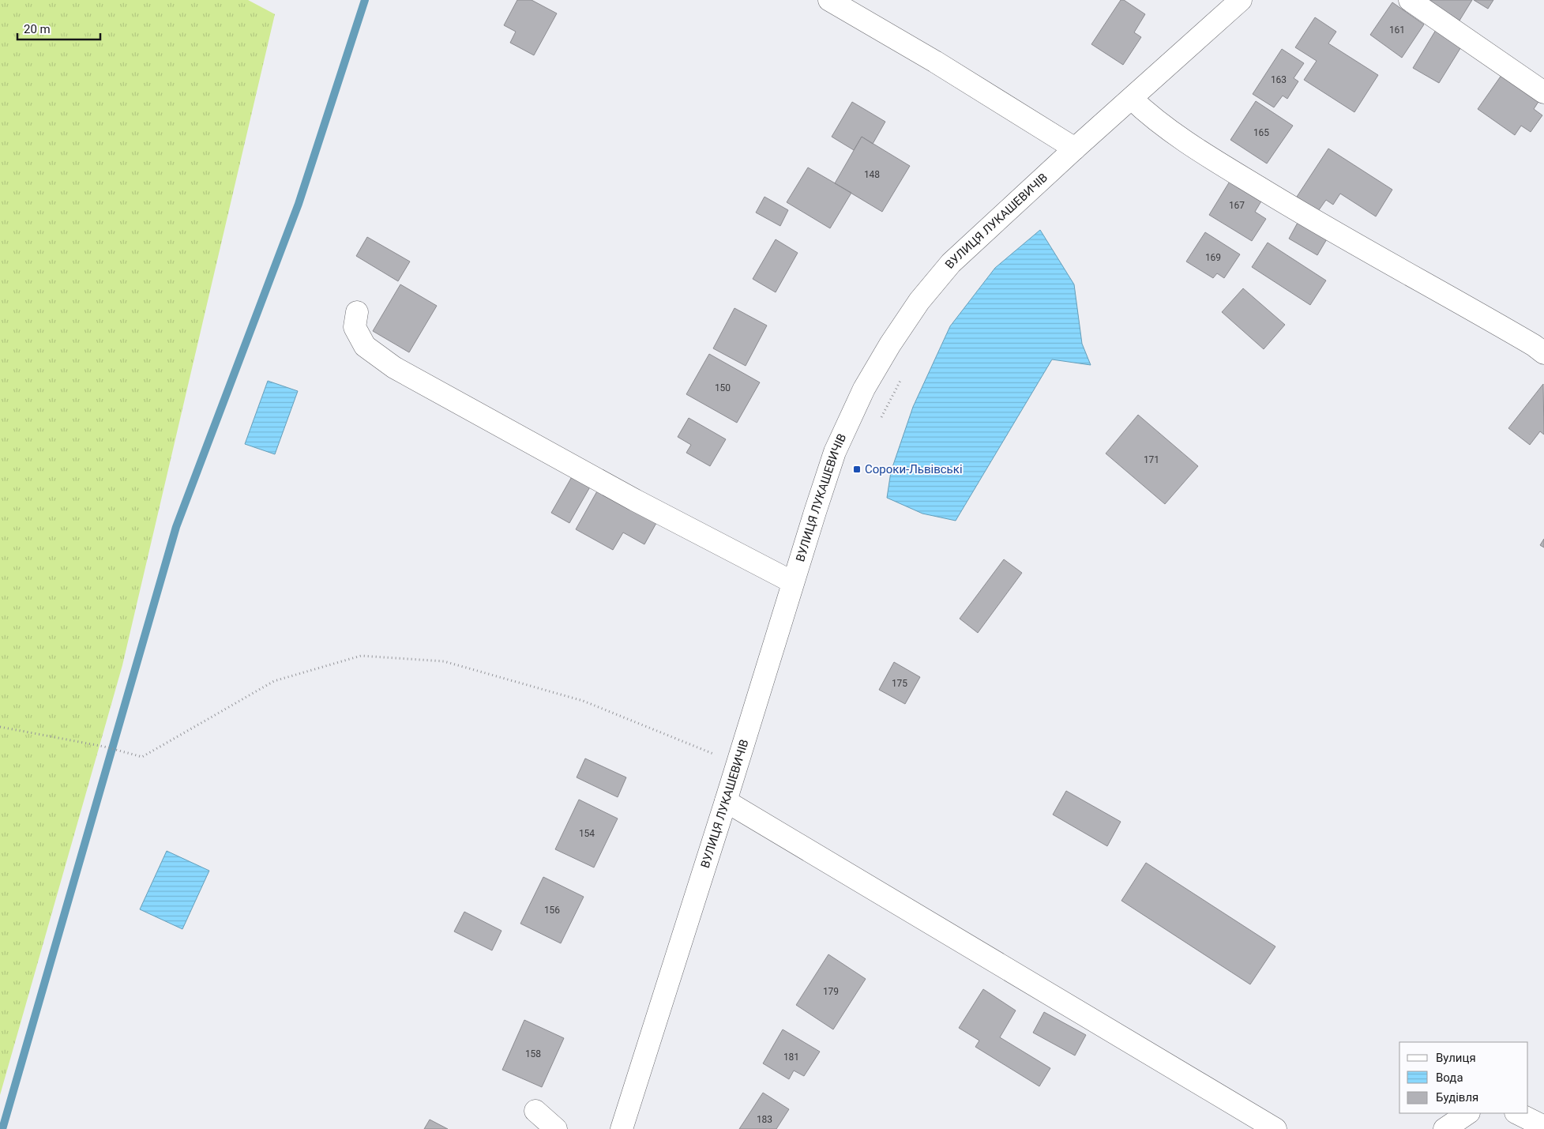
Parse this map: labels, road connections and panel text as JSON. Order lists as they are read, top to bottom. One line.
{"streets":{"street":["ВУЛИЦЯ ЛУКАШЕВИЧІВ"]},"places":{"transit":["Сороки-Львівські"]},"house_numbers":["161","163","165","148","167","169","150","171","175","154","156","179","158","181","183"],"legend":["Вулиця","Вода","Будівля"],"scale_bar":"20 m"}
